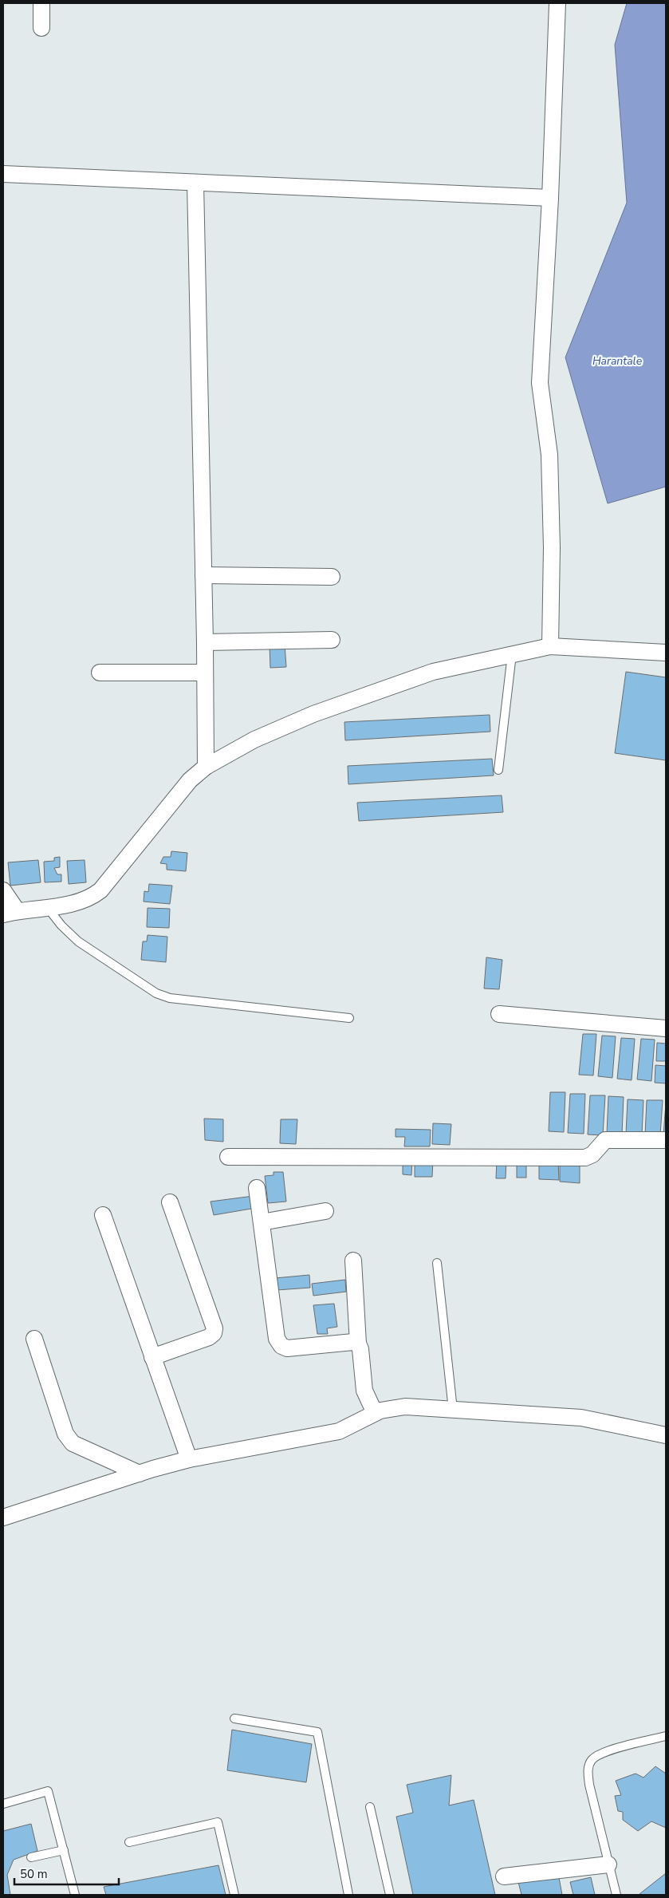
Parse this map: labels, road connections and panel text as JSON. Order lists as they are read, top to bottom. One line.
{"water":["Harantale"],"scale_bar":"50 m"}
